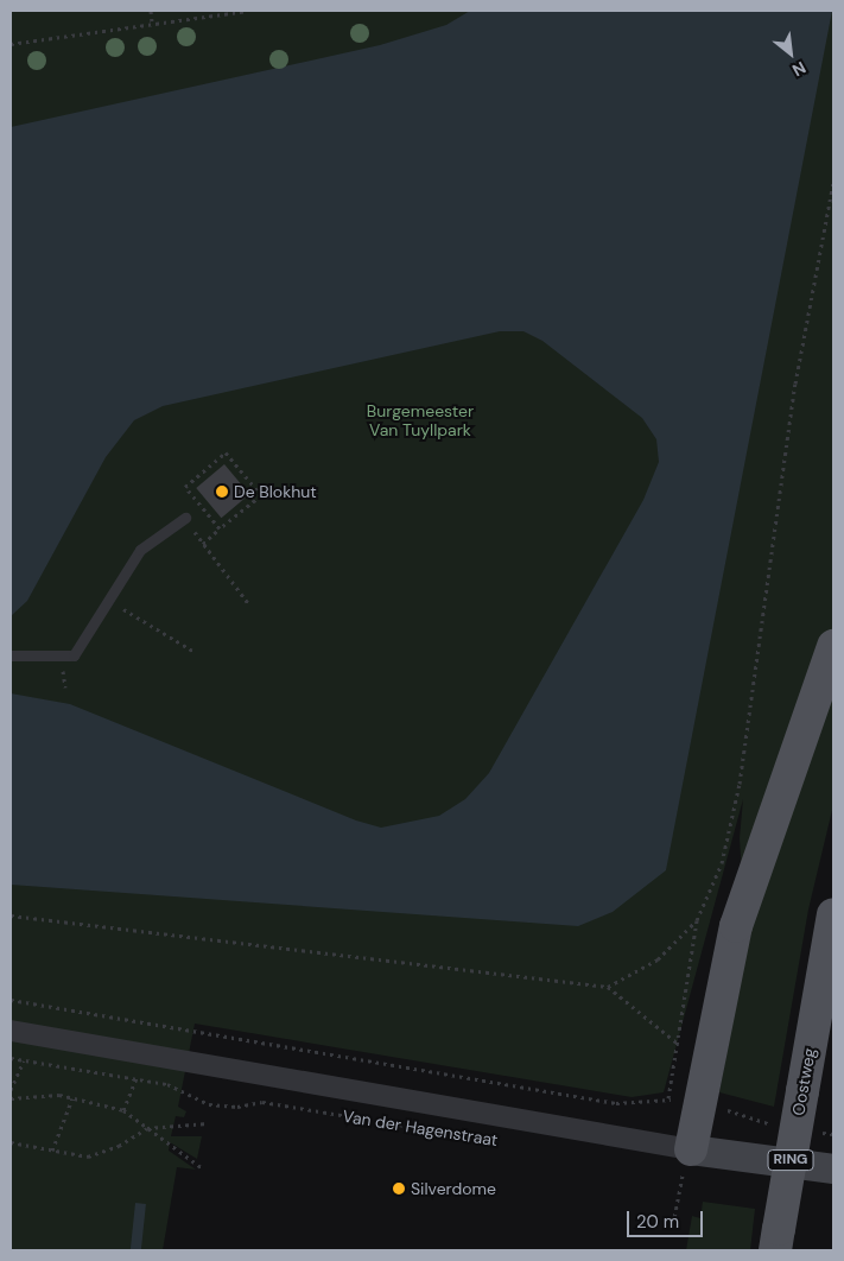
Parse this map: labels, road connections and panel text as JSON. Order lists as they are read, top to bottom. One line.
{"streets":{"main road":["Oostweg","RING"],"street":["Van der Hagenstraat"]},"parks":["Burgemeester Van Tuyllpark"],"places":["De Blokhut","Silverdome"],"scale_bar":"20 m","north":"bottom right"}
